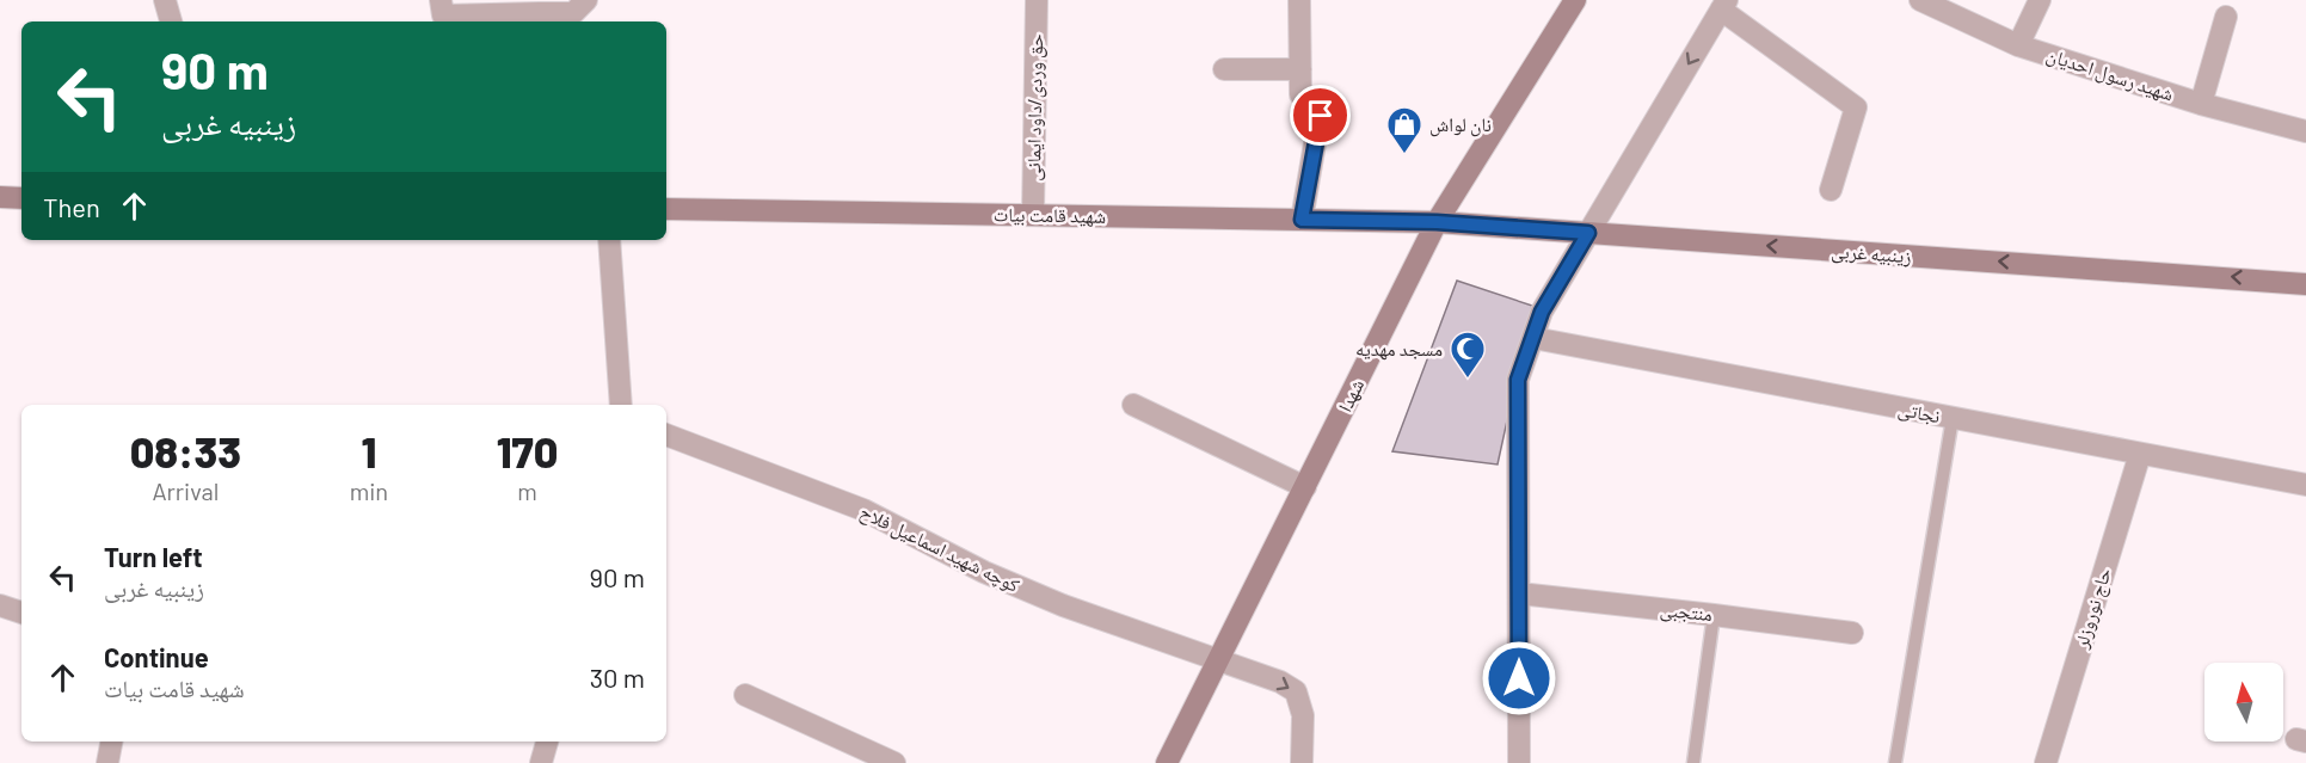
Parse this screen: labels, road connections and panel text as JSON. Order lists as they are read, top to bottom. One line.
{"streets":{"main road":["شهید قامت بیات","زینبیه غربی","شهدا"],"street":["شهید رسول احدیان","حق وردی/داود ایمانی","نجاتی","کوچه شهید اسماعیل فلاح","حاج نوروزلر","منتجبی"]},"crossings":[["حق وردی/داود ایمانی","شهید قامت بیات"],["شهید قامت بیات","زینبیه غربی"],["شهید قامت بیات","شهدا"],["زینبیه غربی","شهدا"],["شهدا","کوچه شهید اسماعیل فلاح"],["نجاتی","حاج نوروزلر"]],"one_way":["زینبیه غربی"],"places":{"shop":["نان لواش"],"mosque":["مسجد مهدیه"]},"north":"top","page":{"turn":["90 m","زینبیه غربی"],"then":"Then","eta":["08:33","Arrival","1","min","170","m"],"list":[{"name":"Turn left","note":"زینبیه غربی","value":"90 m"},{"name":"Continue","note":"شهید قامت بیات","value":"30 m"}]}}
